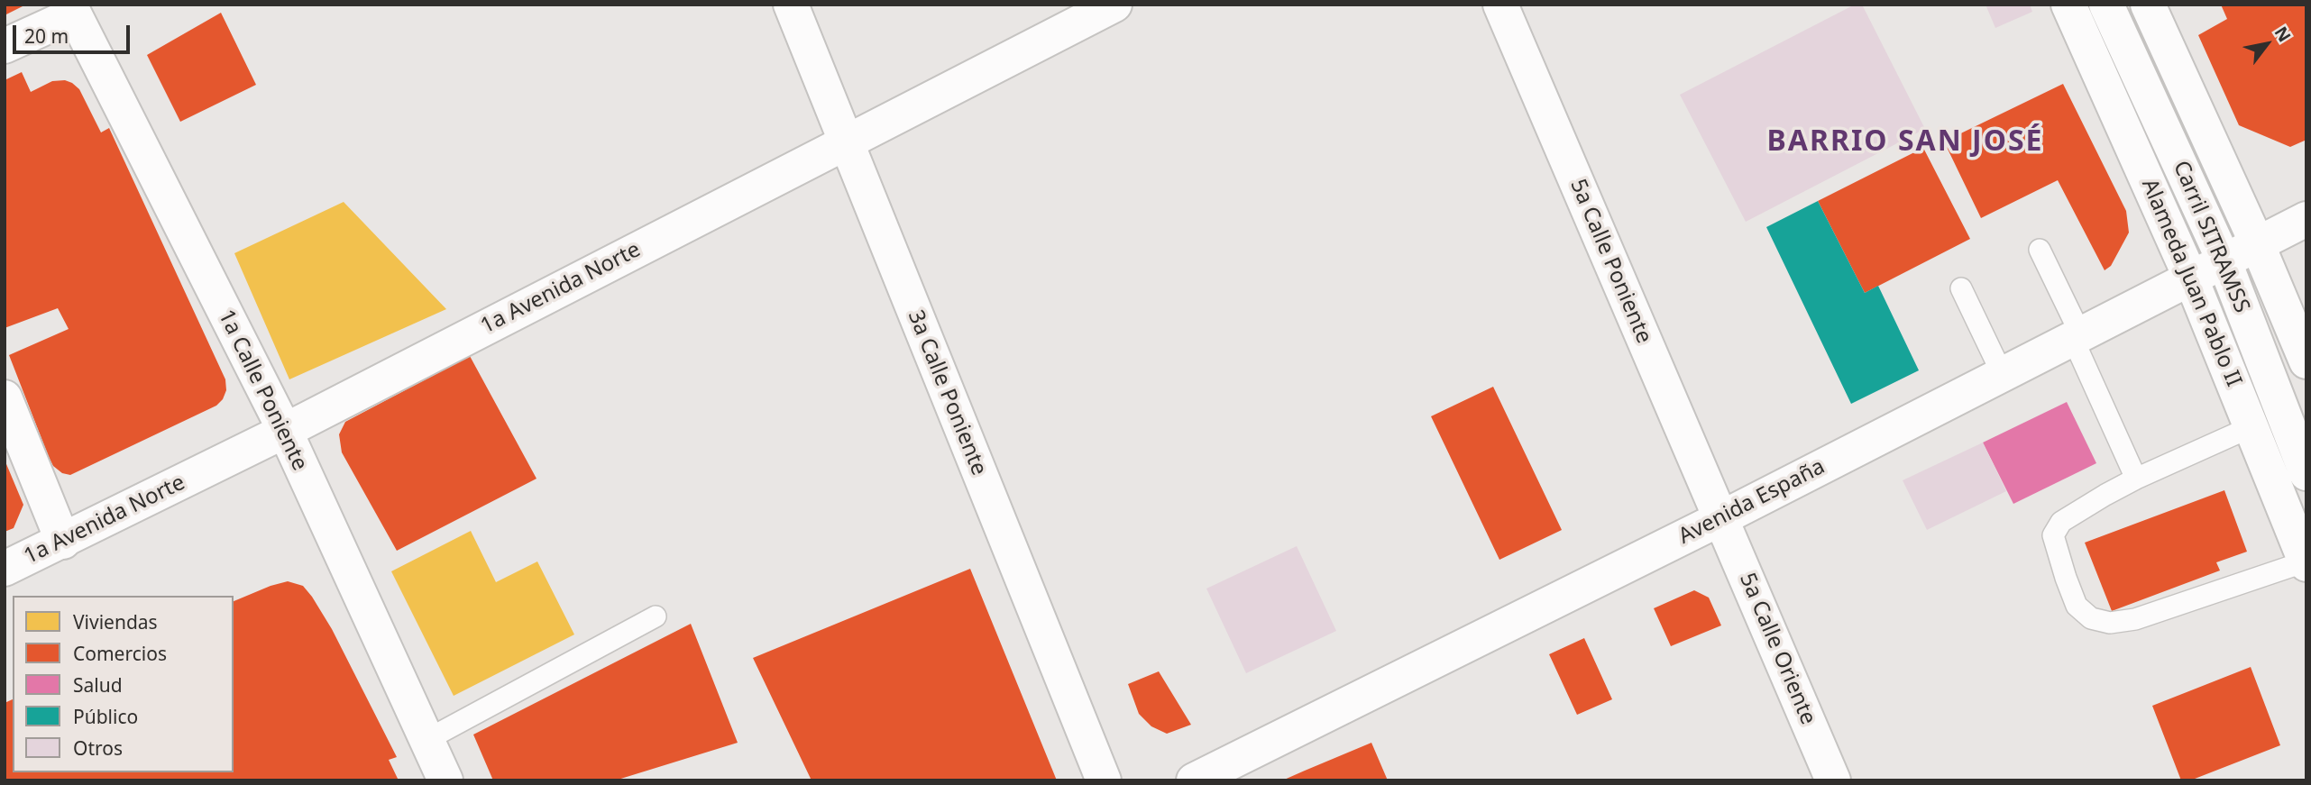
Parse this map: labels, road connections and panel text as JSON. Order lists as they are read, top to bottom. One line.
{"streets":{"main road":["Carril SITRAMSS","5a Calle Poniente","Alameda Juan Pablo II","1a Avenida Norte","1a Calle Poniente","3a Calle Poniente","Avenida España","5a Calle Oriente"]},"crossings":[["Carril SITRAMSS","Avenida España"],["5a Calle Poniente","Avenida España"],["5a Calle Poniente","5a Calle Oriente"],["Alameda Juan Pablo II","Avenida España"],["1a Avenida Norte","1a Calle Poniente"],["1a Avenida Norte","3a Calle Poniente"],["Avenida España","5a Calle Oriente"]],"districts":["BARRIO SAN JOSÉ"],"legend":["Viviendas","Comercios","Salud","Público","Otros"],"scale_bar":"20 m","north":"top right"}
